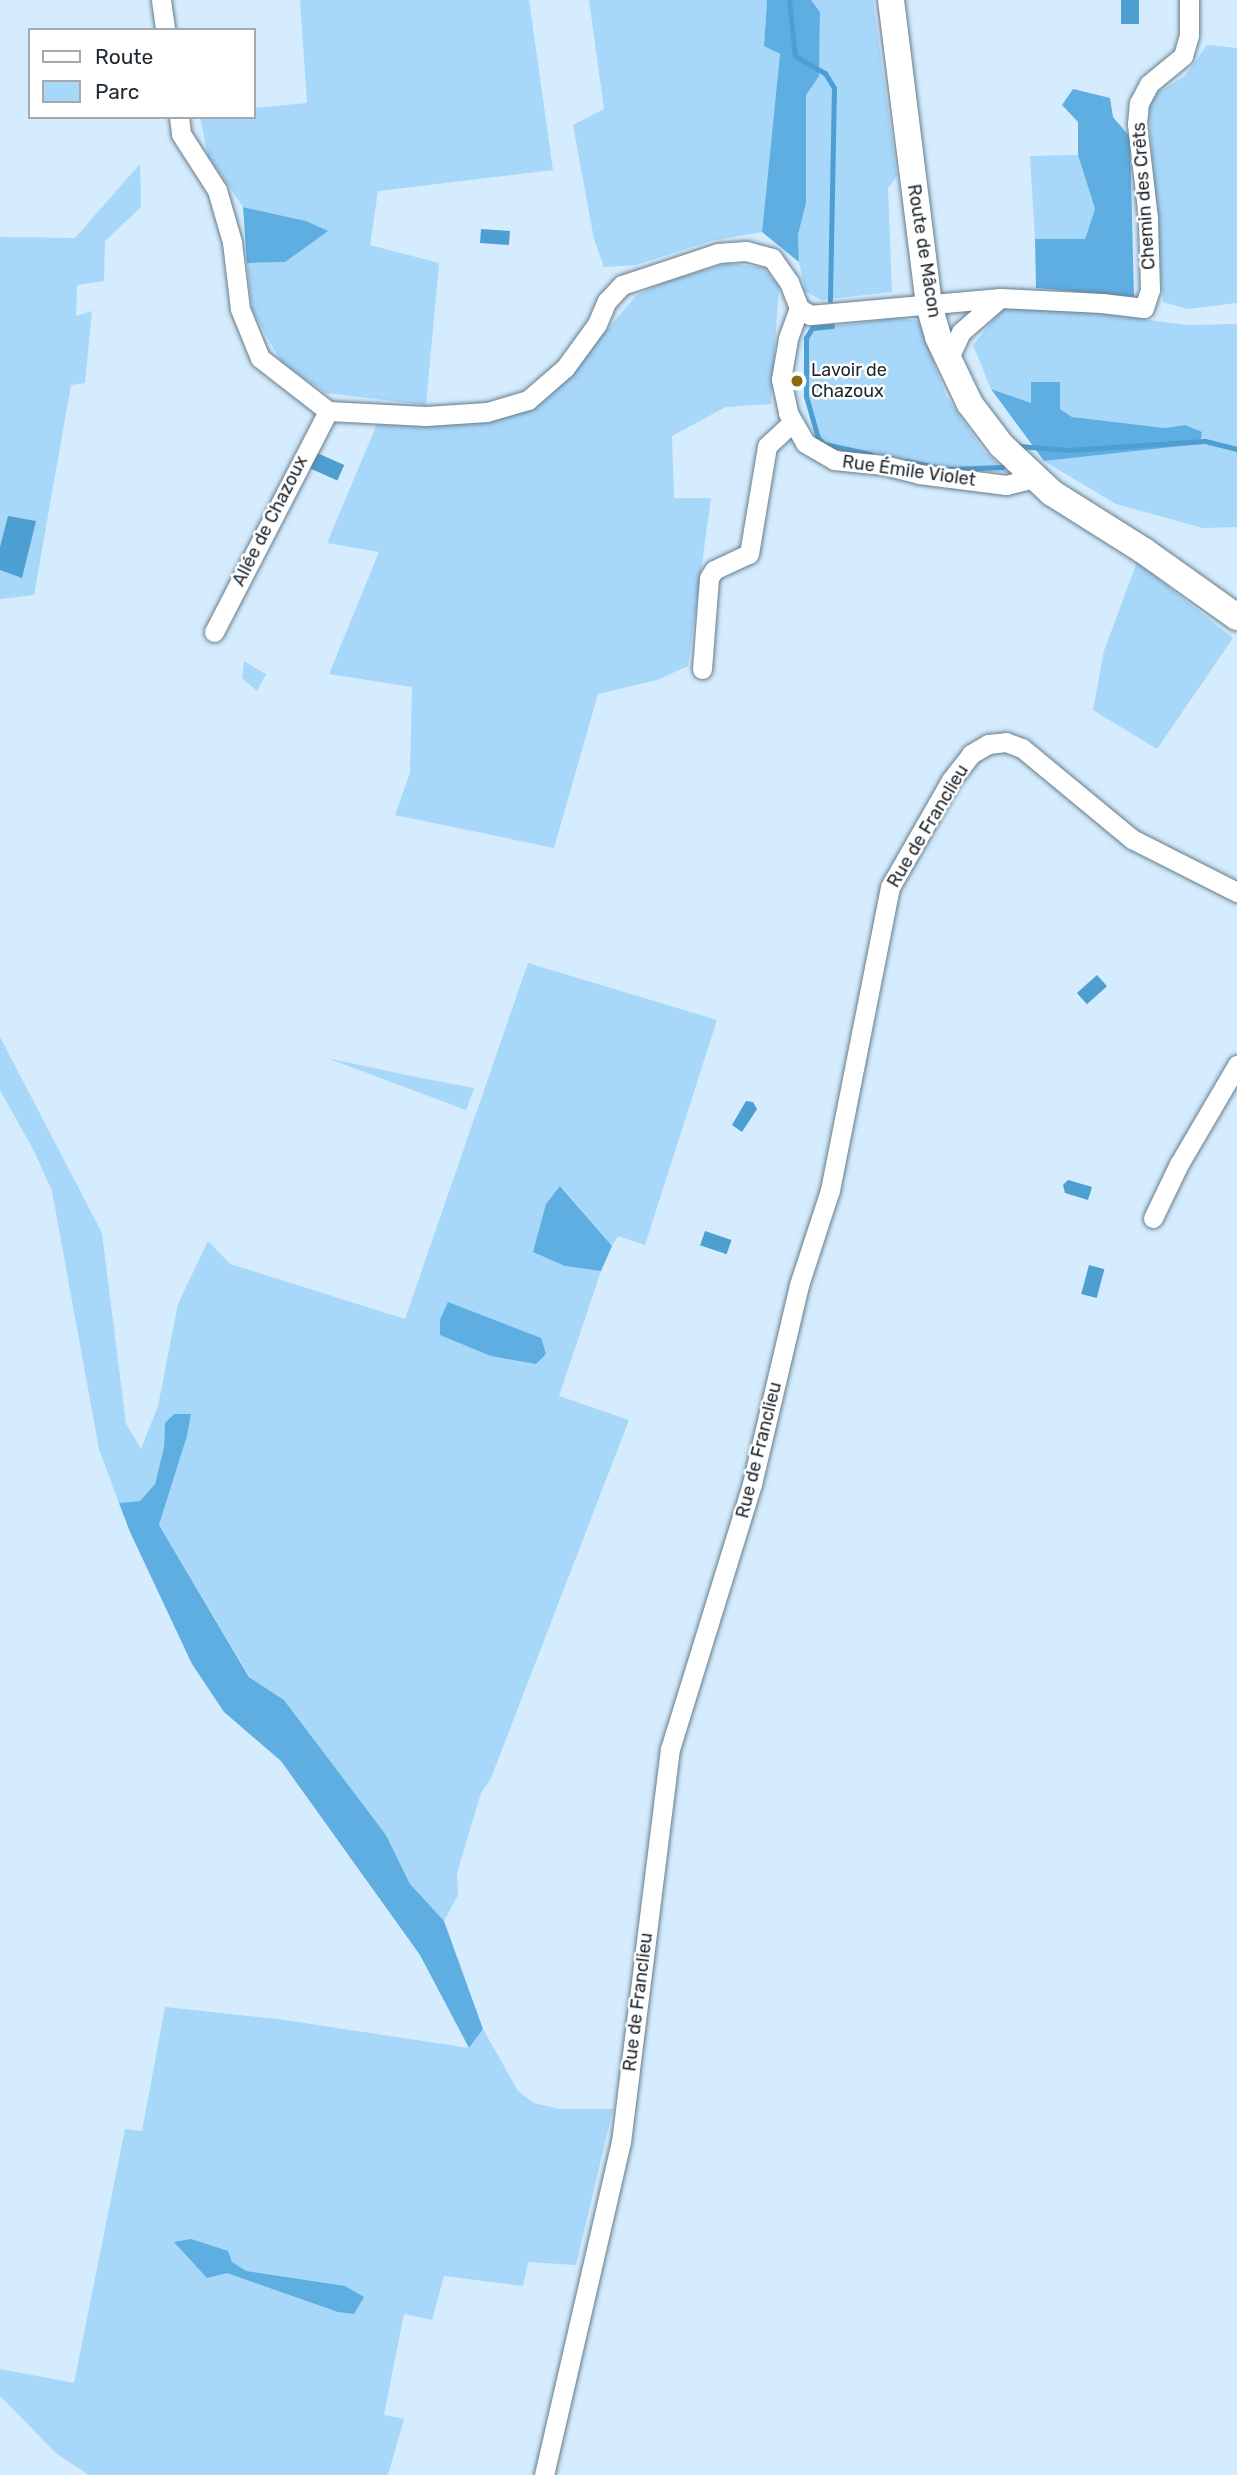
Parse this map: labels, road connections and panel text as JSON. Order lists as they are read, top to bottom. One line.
{"streets":{"street":["Chemin des Crêts","Route de Mâcon","Rue Émile Violet","Allée de Chazoux","Rue de Franclieu"]},"crossings":[["Chemin des Crêts","Route de Mâcon"],["Chemin des Crêts","Rue Émile Violet"],["Route de Mâcon","Rue Émile Violet"]],"places":["Lavoir de Chazoux"],"legend":["Route","Parc"]}
